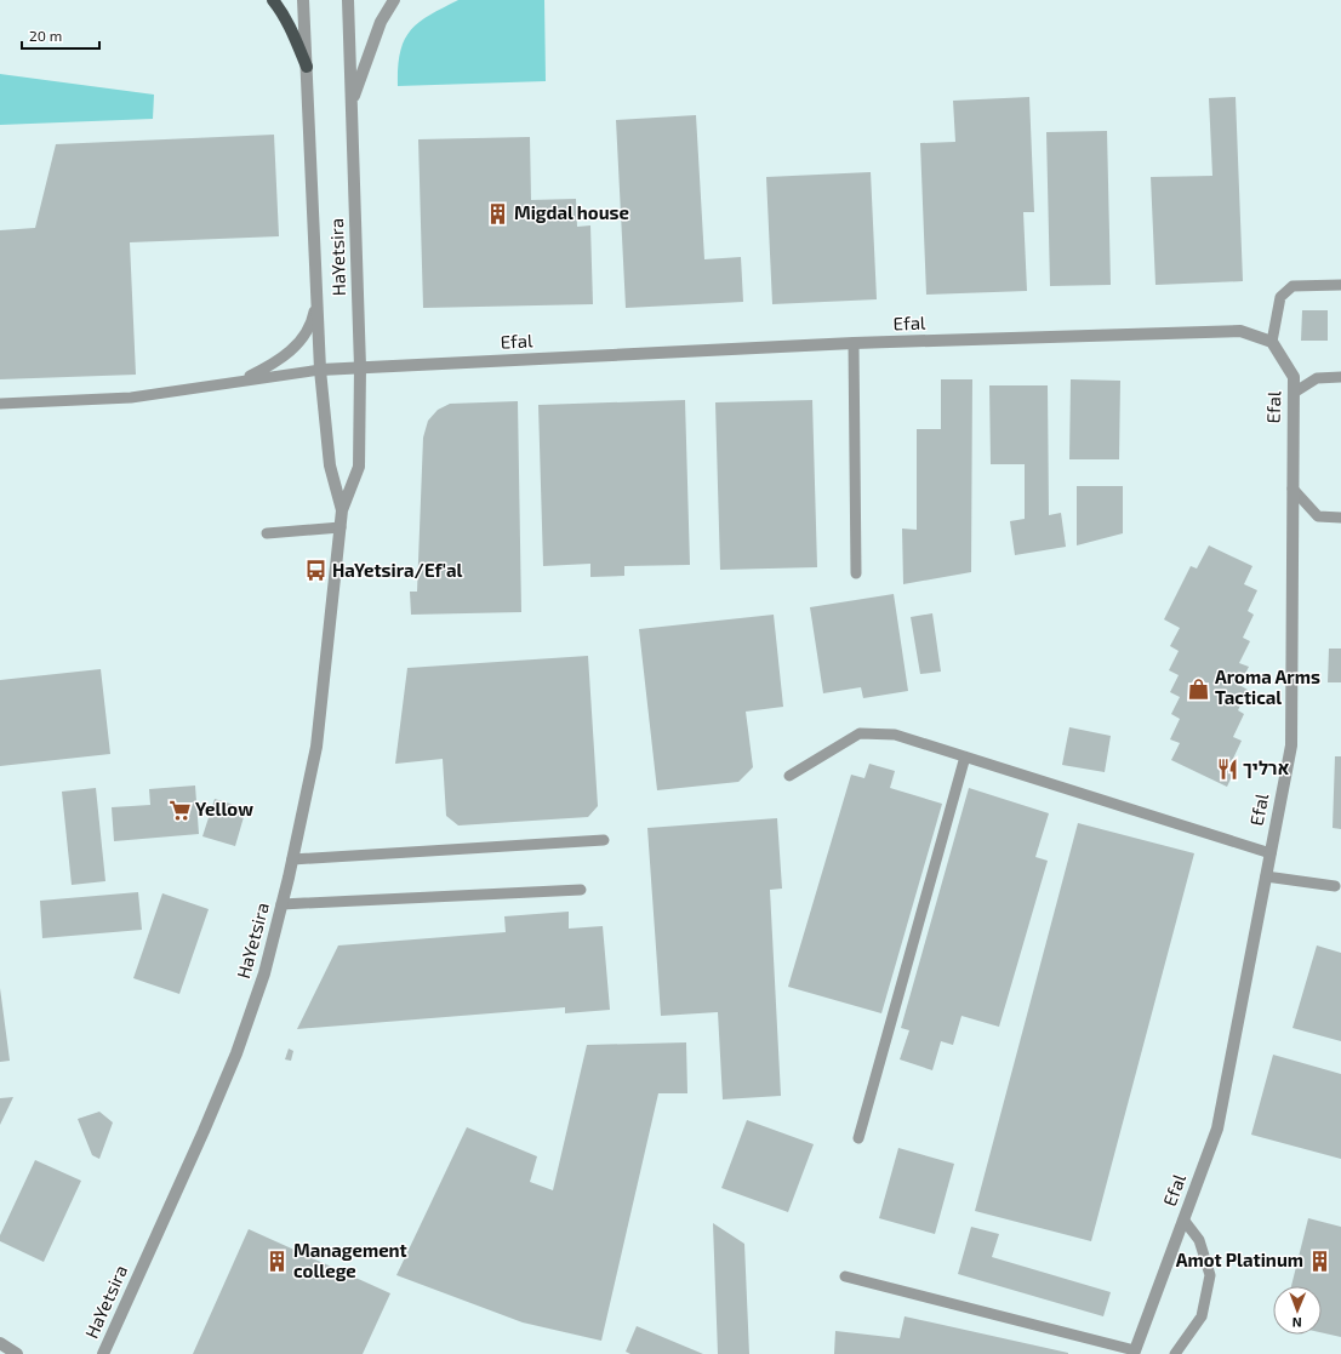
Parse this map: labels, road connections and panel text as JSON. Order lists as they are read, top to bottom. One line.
{"streets":{"street":["HaYetsira","Efal"]},"crossings":[["HaYetsira","Efal"]],"places":{"building":["Migdal house","Amot Platinum","Management college"],"bus stop":["HaYetsira/Ef'al"],"shop":["Aroma Arms Tactical"],"restaurant":["ארליך"],"supermarket":["Yellow"]},"scale_bar":"20 m","north":"bottom"}
